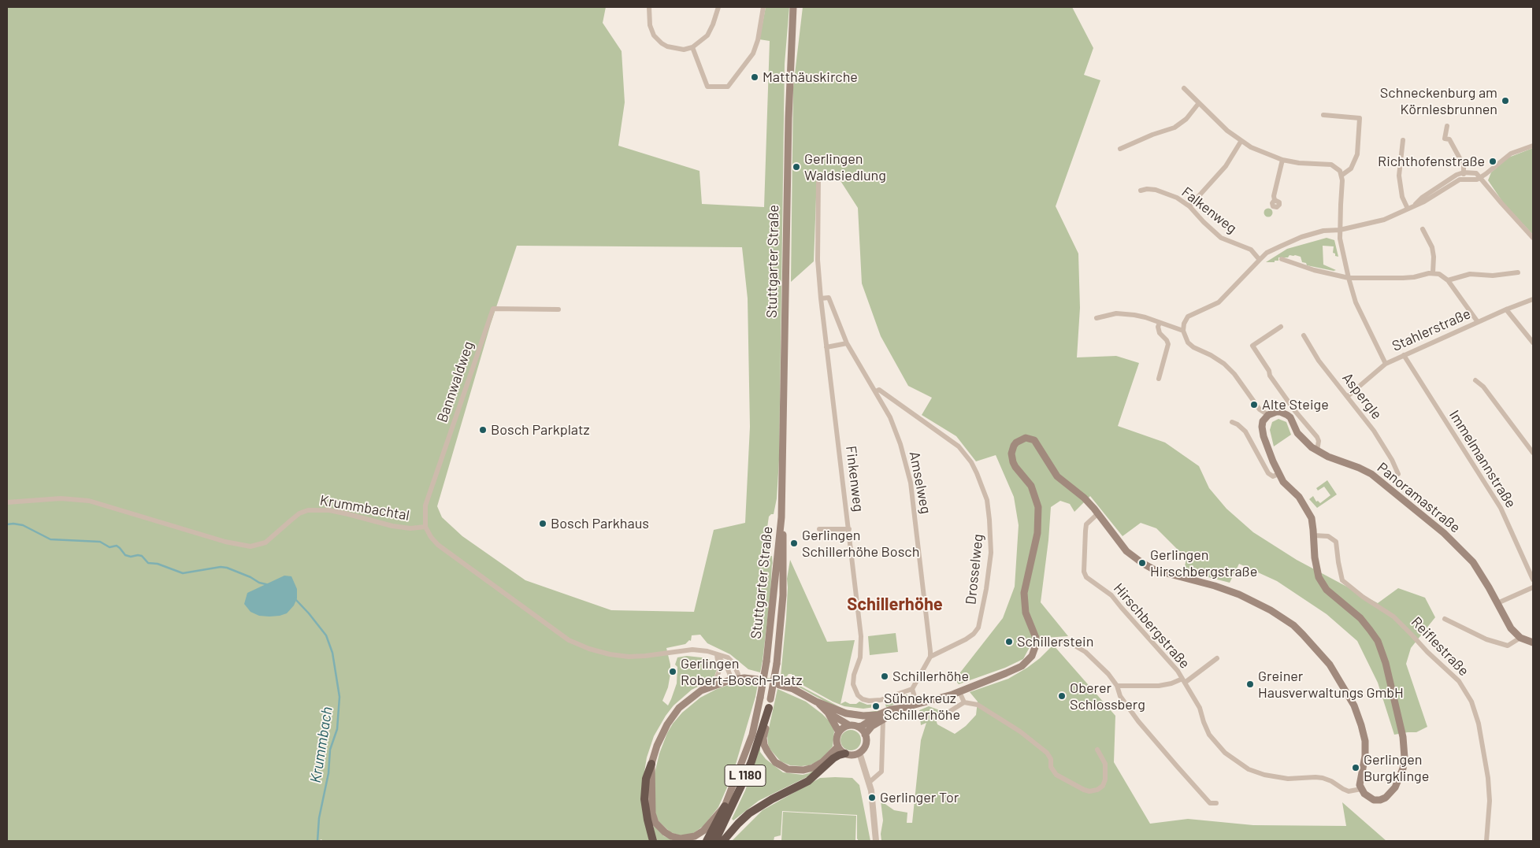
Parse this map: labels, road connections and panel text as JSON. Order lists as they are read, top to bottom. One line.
{"streets":{"highway":["L 1180"],"main road":["Stuttgarter Straße","Panoramastraße"],"street":["Falkenweg","Stahlerstraße","Bannwaldweg","Aspergle","Immelmannstraße","Finkenweg","Amselweg","Krummbachtal","Drosselweg","Hirschbergstraße","Reiflestraße"]},"crossings":[["Stuttgarter Straße","L 1180"],["Stahlerstraße","Aspergle"],["Stahlerstraße","Immelmannstraße"],["Bannwaldweg","Krummbachtal"],["Finkenweg","Amselweg"],["Amselweg","Drosselweg"]],"districts":["Schillerhöhe"],"water":["Krummbach"],"places":["Matthäuskirche","Schneckenburg am Körnlesbrunnen","Richthofenstraße","Gerlingen Waldsiedlung","Alte Steige","Bosch Parkplatz","Bosch Parkhaus","Gerlingen Schillerhöhe Bosch","Gerlingen Hirschbergstraße","Schillerstein","Gerlingen Robert-Bosch-Platz","Schillerhöhe","Greiner Hausverwaltungs GmbH","Oberer Schlossberg","Sühnekreuz Schillerhöhe","Gerlingen Burgklinge","Gerlinger Tor"]}
